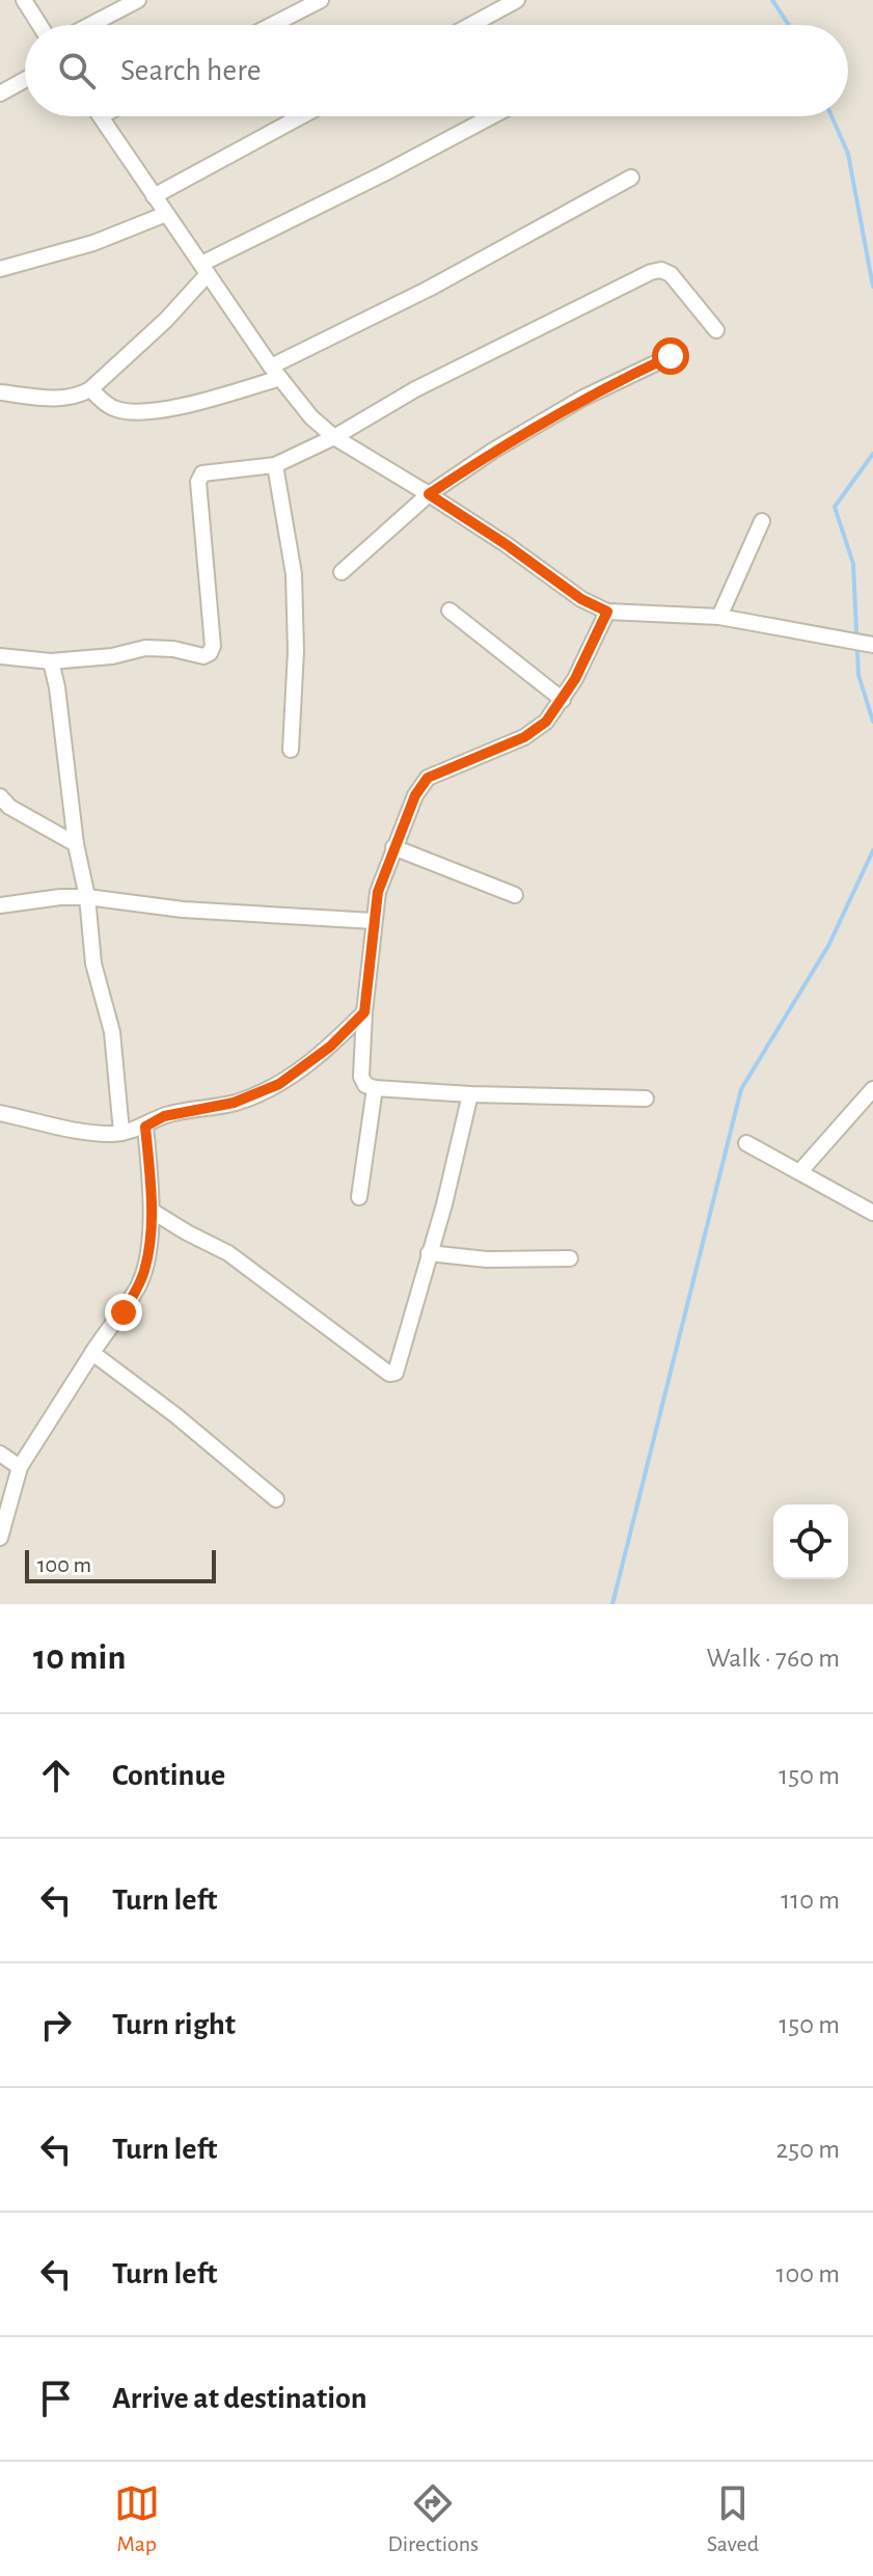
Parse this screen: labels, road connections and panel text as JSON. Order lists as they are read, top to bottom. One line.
{"scale_bar":"100 m","page":{"search":"Search here","scale":"100 m","heading":["10 min","Walk · 760 m"],"list":[["Continue","150 m"],["Turn left","110 m"],["Turn right","150 m"],["Turn left","250 m"],["Turn left","100 m"],"Arrive at destination"],"nav":["Map","Directions","Saved"]}}
